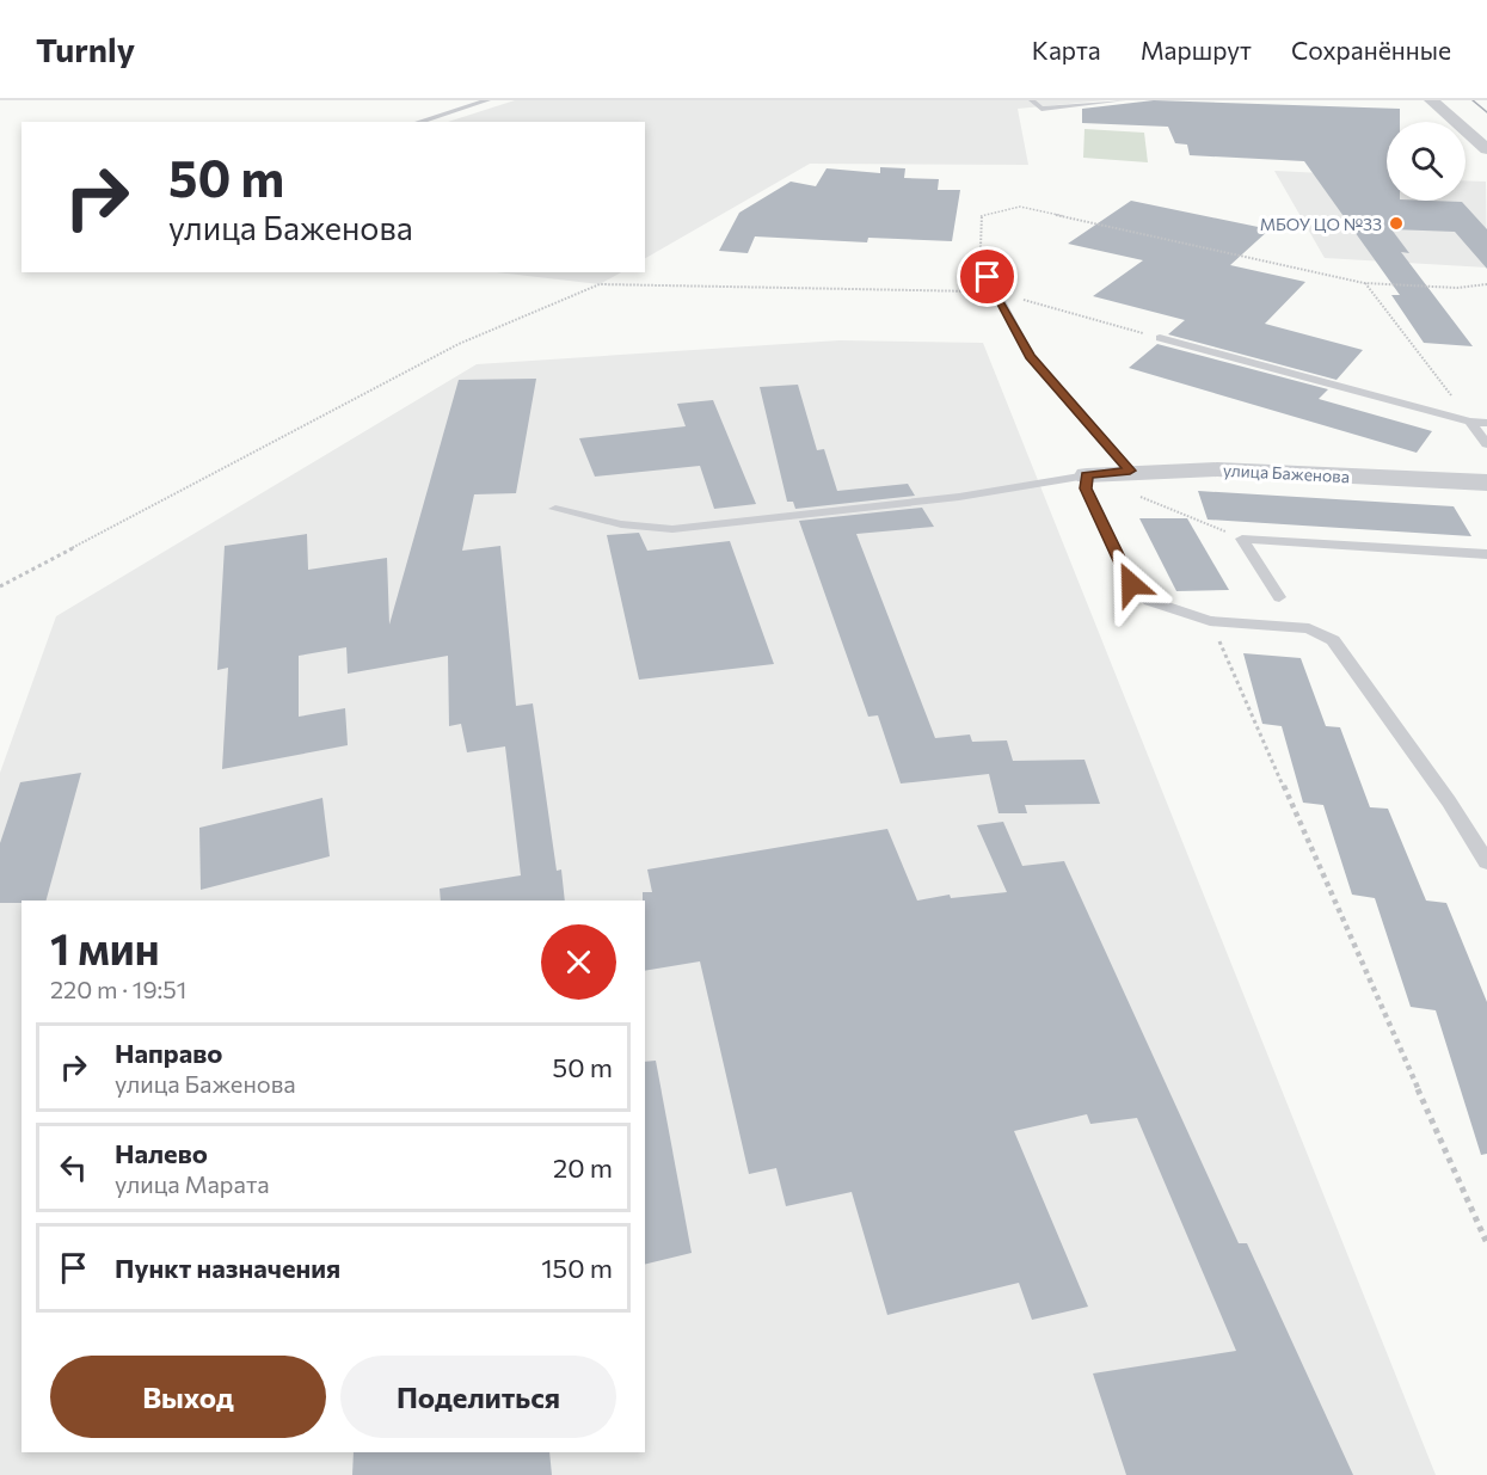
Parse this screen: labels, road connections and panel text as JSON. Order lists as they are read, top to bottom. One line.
{"streets":{"street":["улица Баженова"]},"places":["МБОУ ЦО №33"],"page":{"header":"Turnly","nav":["Карта","Маршрут","Сохранённые"],"turn":["50 m","улица Баженова"],"heading":["1 мин","220 m · 19:51"],"list":[{"name":"Направо","note":"улица Баженова","value":"50 m"},{"name":"Налево","note":"улица Марата","value":"20 m"},{"name":"Пункт назначения","value":"150 m"}],"buttons":["Выход","Поделиться"]}}
